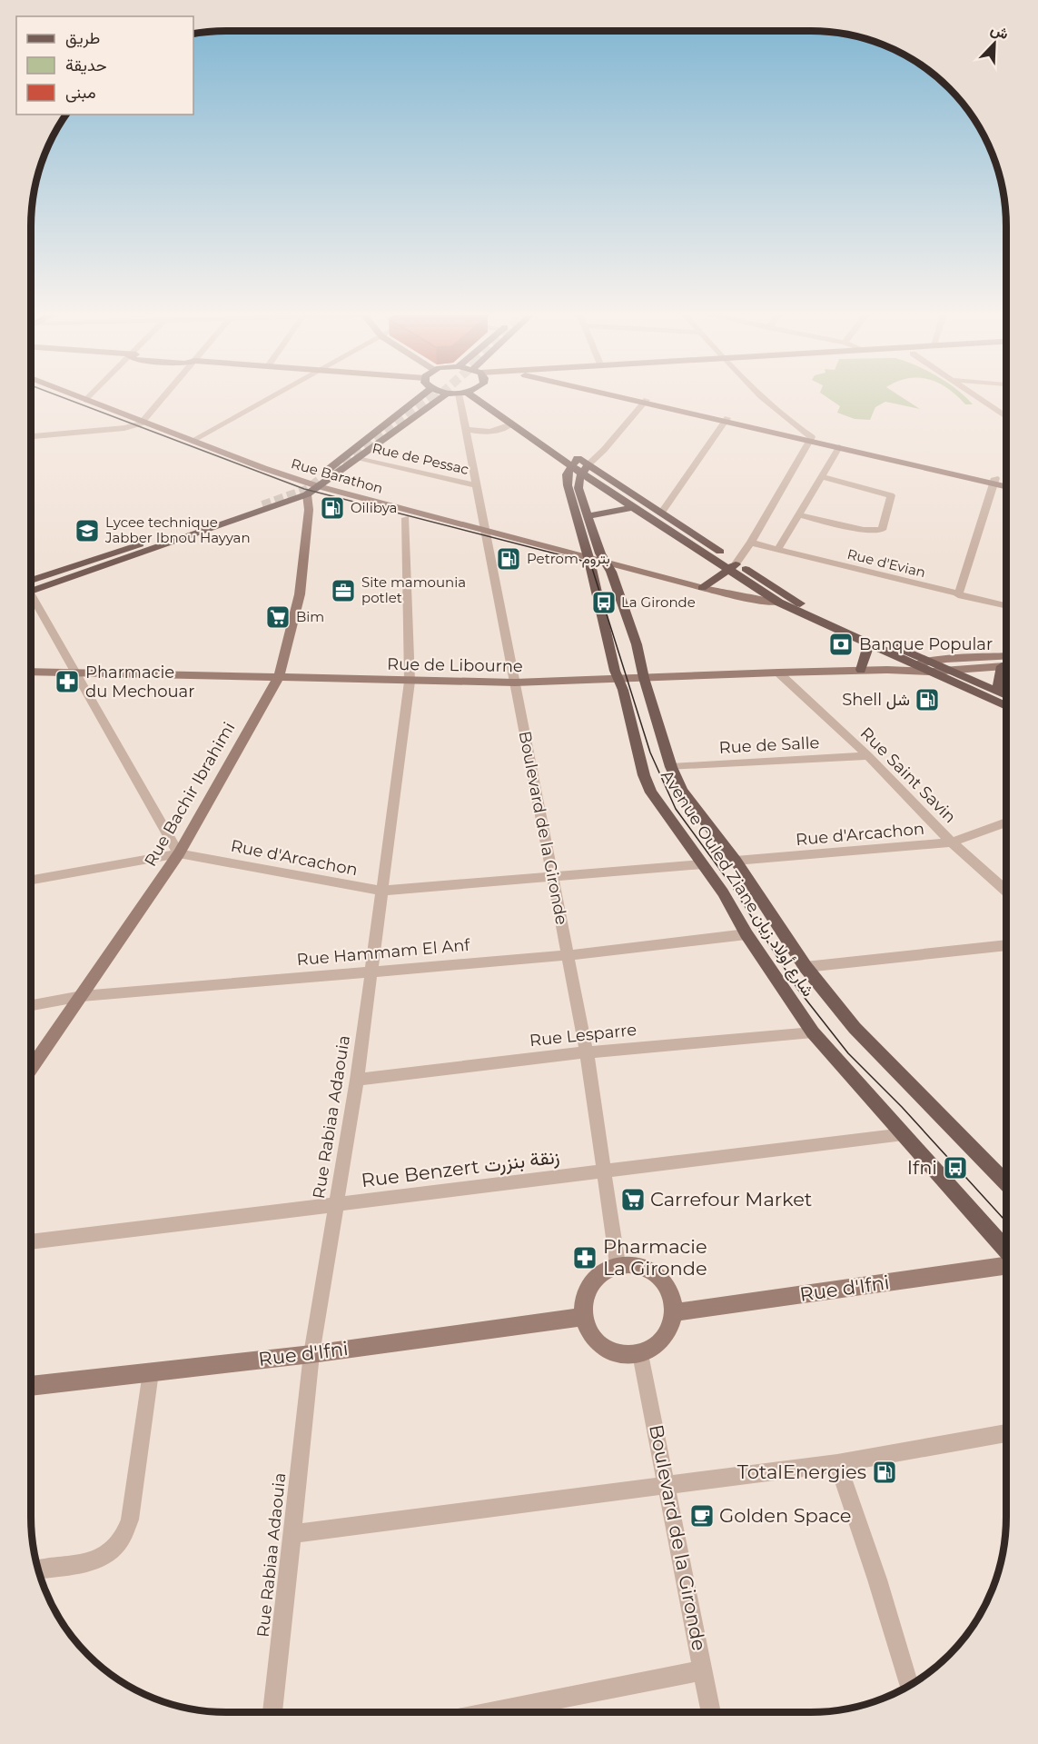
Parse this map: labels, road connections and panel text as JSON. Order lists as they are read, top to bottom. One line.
{"streets":{"main road":["Avenue Ouled Ziane شارع أولاد زيان"],"street":["Rue de Pessac","Rue Barathon","Rue d'Evian","Rue de Libourne","Rue de Salle","Rue Saint Savin","Rue Bachir Ibrahimi","Boulevard de la Gironde","Rue d'Arcachon","Rue Hammam El Anf","Rue Lesparre","Rue Rabiaa Adaouia","Rue Benzert زنقة بنزرت","Rue d'Ifni"]},"crossings":[["Rue de Pessac","Boulevard de la Gironde"],["Rue Barathon","Rue Bachir Ibrahimi"],["Rue Barathon","Boulevard de la Gironde"],["Rue de Libourne","Rue Saint Savin"],["Rue de Libourne","Rue Bachir Ibrahimi"],["Rue de Libourne","Boulevard de la Gironde"],["Rue de Libourne","Avenue Ouled Ziane شارع أولاد زيان"],["Rue de Libourne","Rue Rabiaa Adaouia"],["Rue de Salle","Rue Saint Savin"],["Rue de Salle","Avenue Ouled Ziane شارع أولاد زيان"],["Rue Saint Savin","Rue d'Arcachon"],["Rue Bachir Ibrahimi","Rue d'Arcachon"],["Rue Bachir Ibrahimi","Rue Hammam El Anf"],["Boulevard de la Gironde","Rue d'Arcachon"],["Boulevard de la Gironde","Rue Hammam El Anf"],["Boulevard de la Gironde","Rue Lesparre"],["Boulevard de la Gironde","Rue Benzert زنقة بنزرت"],["Boulevard de la Gironde","Rue d'Ifni"],["Rue d'Arcachon","Avenue Ouled Ziane شارع أولاد زيان"],["Rue d'Arcachon","Rue Rabiaa Adaouia"],["Avenue Ouled Ziane شارع أولاد زيان","Rue Hammam El Anf"],["Avenue Ouled Ziane شارع أولاد زيان","Rue Lesparre"],["Avenue Ouled Ziane شارع أولاد زيان","Rue Benzert زنقة بنزرت"],["Rue Hammam El Anf","Rue Rabiaa Adaouia"],["Rue Lesparre","Rue Rabiaa Adaouia"],["Rue Rabiaa Adaouia","Rue Benzert زنقة بنزرت"],["Rue Rabiaa Adaouia","Rue d'Ifni"]],"places":{"fuel station":["Oilibya","Petrom بتروم","Shell شل","TotalEnergies"],"school or university":["Lycee technique Jabber Ibnou Hayyan"],"office":["Site mamounia potlet"],"bus stop":["La Gironde","Ifni"],"supermarket":["Bim","Carrefour Market"],"bank":["Banque Popular"],"pharmacy":["Pharmacie du Mechouar","Pharmacie La Gironde"],"cafe":["Golden Space"]},"legend":["طريق","حديقة","مبنى"],"north":"top right"}
